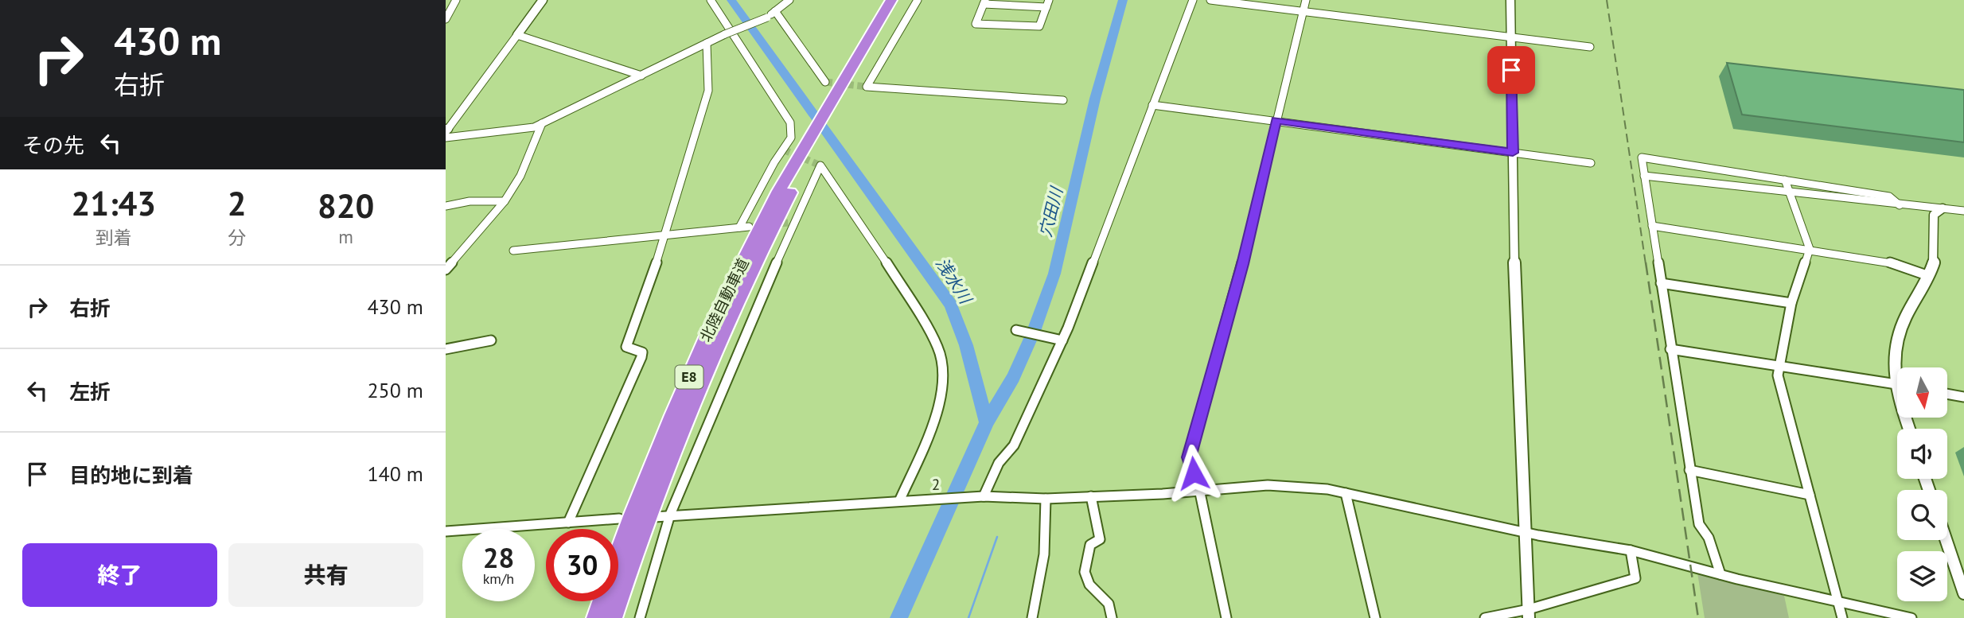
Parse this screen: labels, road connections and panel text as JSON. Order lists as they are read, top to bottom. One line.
{"streets":{"highway":["北陸自動車道","E8"],"street":["2"]},"water":["穴田川","浅水川"],"north":"bottom","page":{"turn":["430 m","右折"],"then":"その先","eta":["21:43","到着","2","分","820","m"],"list":[{"name":"右折","value":"430 m"},{"name":"左折","value":"250 m"},{"name":"目的地に到着","value":"140 m"}],"speed":"28 km/h","limit":"30","buttons":["終了","共有"]}}
